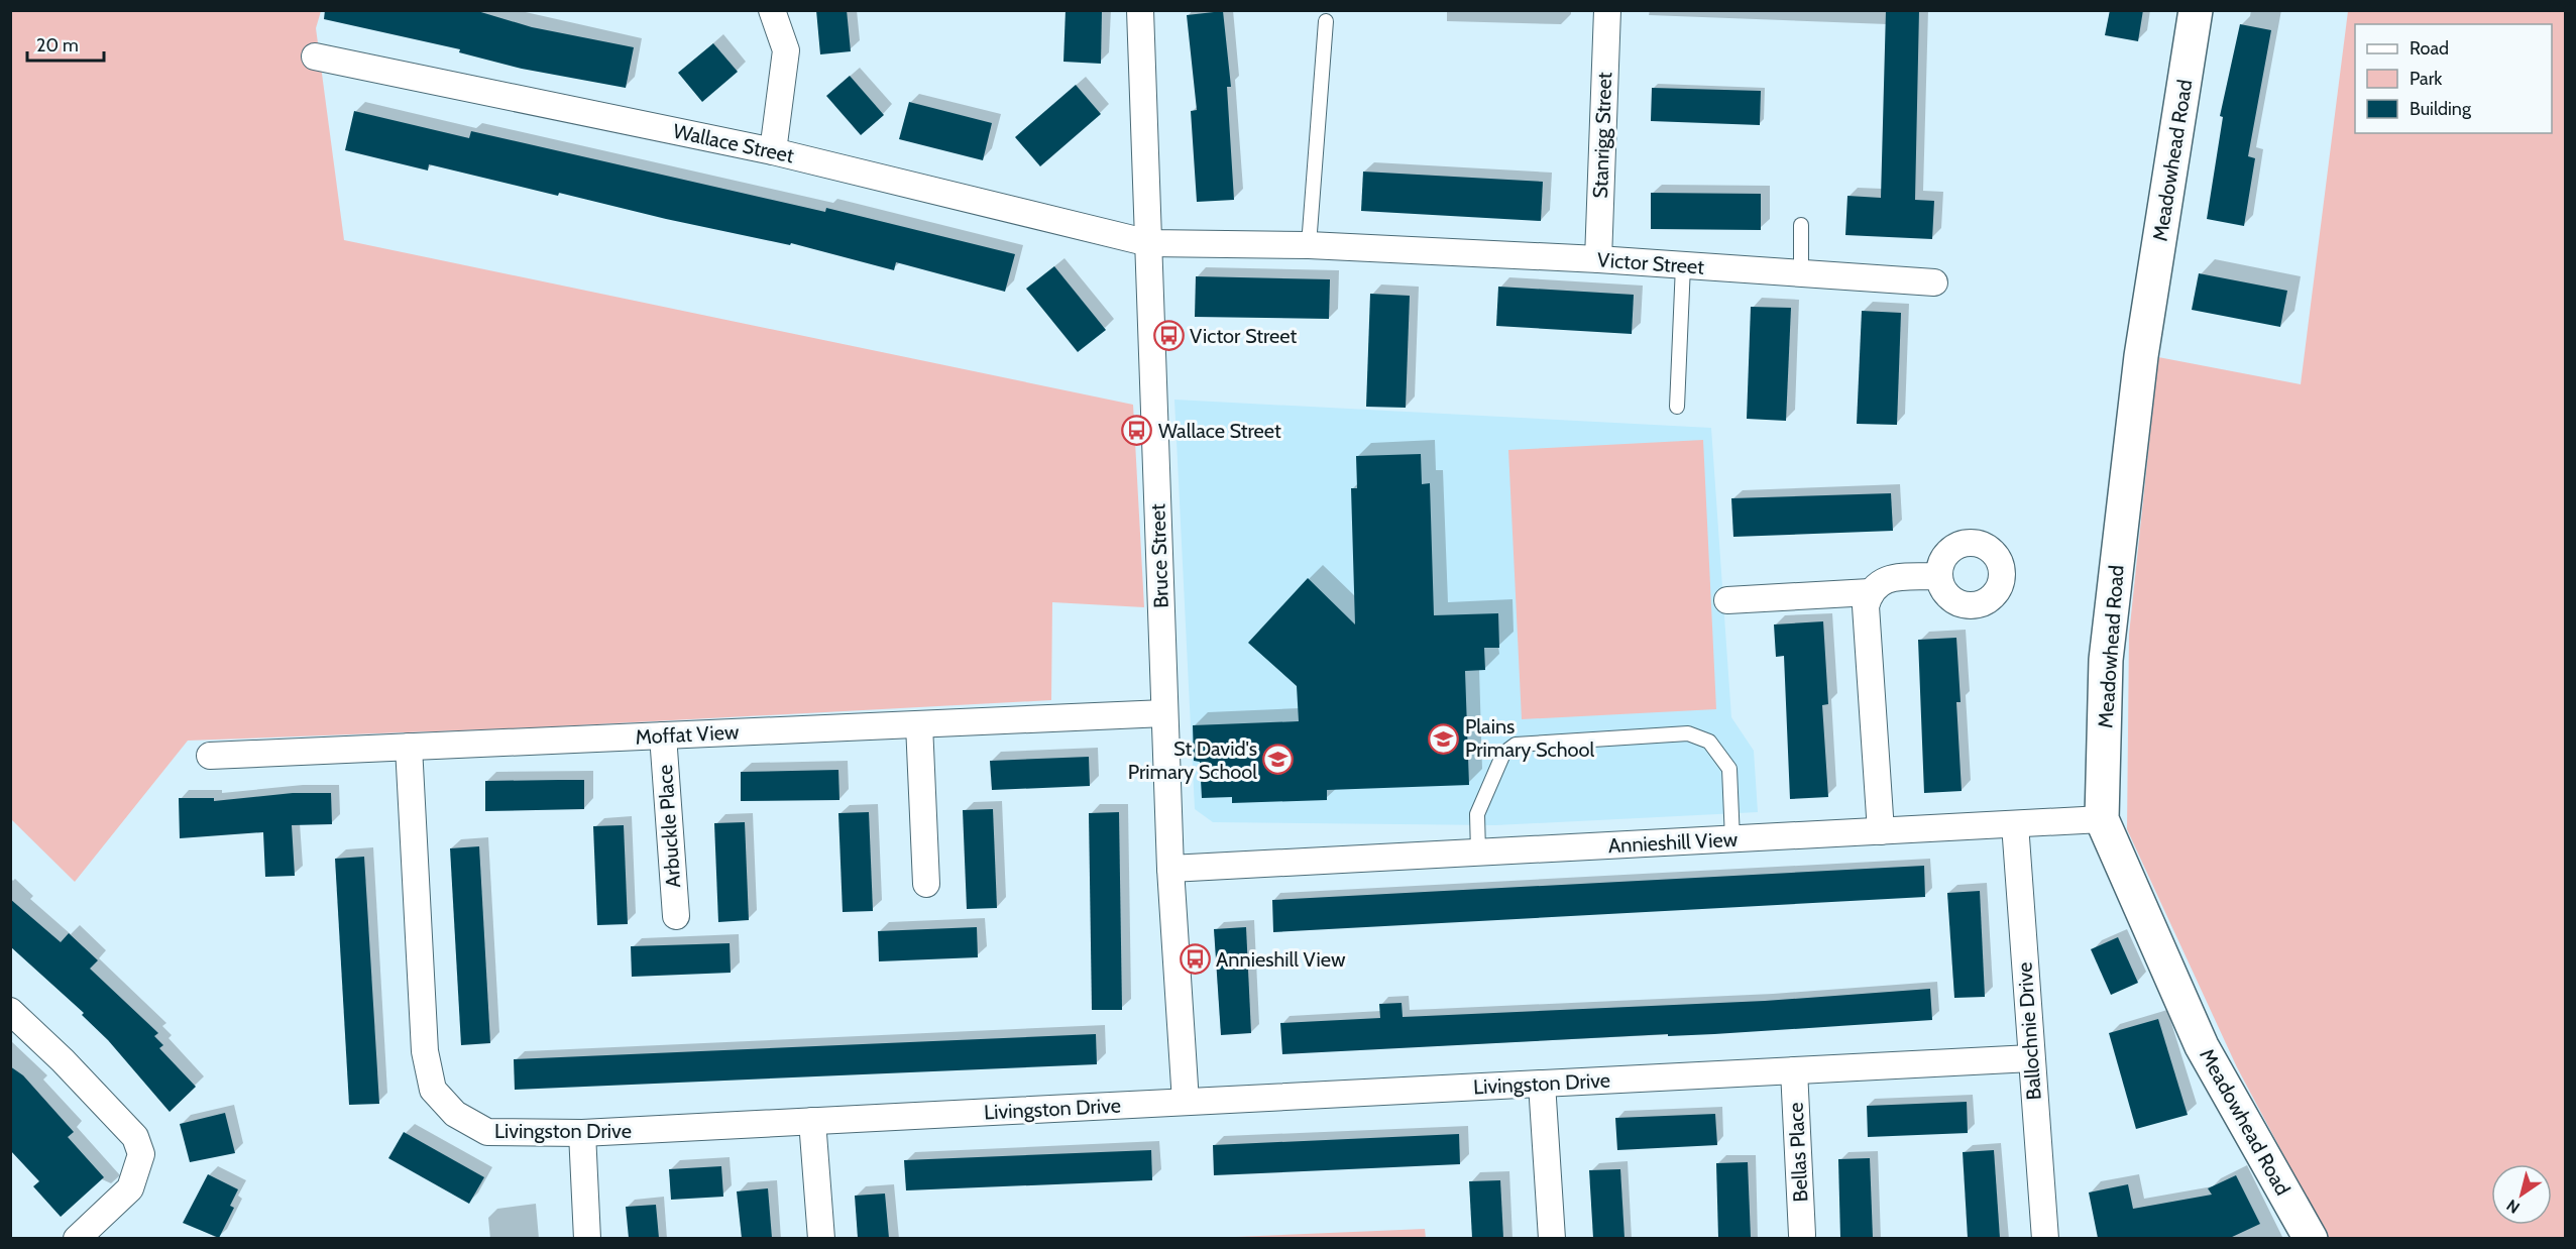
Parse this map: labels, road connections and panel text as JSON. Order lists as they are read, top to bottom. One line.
{"streets":{"street":["Stanrigg Street","Wallace Street","Meadowhead Road","Victor Street","Bruce Street","Moffat View","Arbuckle Place","Annieshill View","Ballochnie Drive","Livingston Drive","Bellas Place"]},"crossings":[["Stanrigg Street","Victor Street"],["Wallace Street","Victor Street"],["Wallace Street","Bruce Street"],["Meadowhead Road","Annieshill View"],["Victor Street","Bruce Street"],["Bruce Street","Moffat View"],["Bruce Street","Annieshill View"],["Bruce Street","Livingston Drive"],["Moffat View","Arbuckle Place"],["Moffat View","Livingston Drive"],["Annieshill View","Ballochnie Drive"],["Ballochnie Drive","Livingston Drive"],["Livingston Drive","Bellas Place"]],"places":{"bus stop":["Victor Street","Wallace Street","Annieshill View"],"school or university":["Plains Primary School","St David's Primary School"]},"legend":["Road","Park","Building"],"scale_bar":"20 m","north":"bottom left"}
